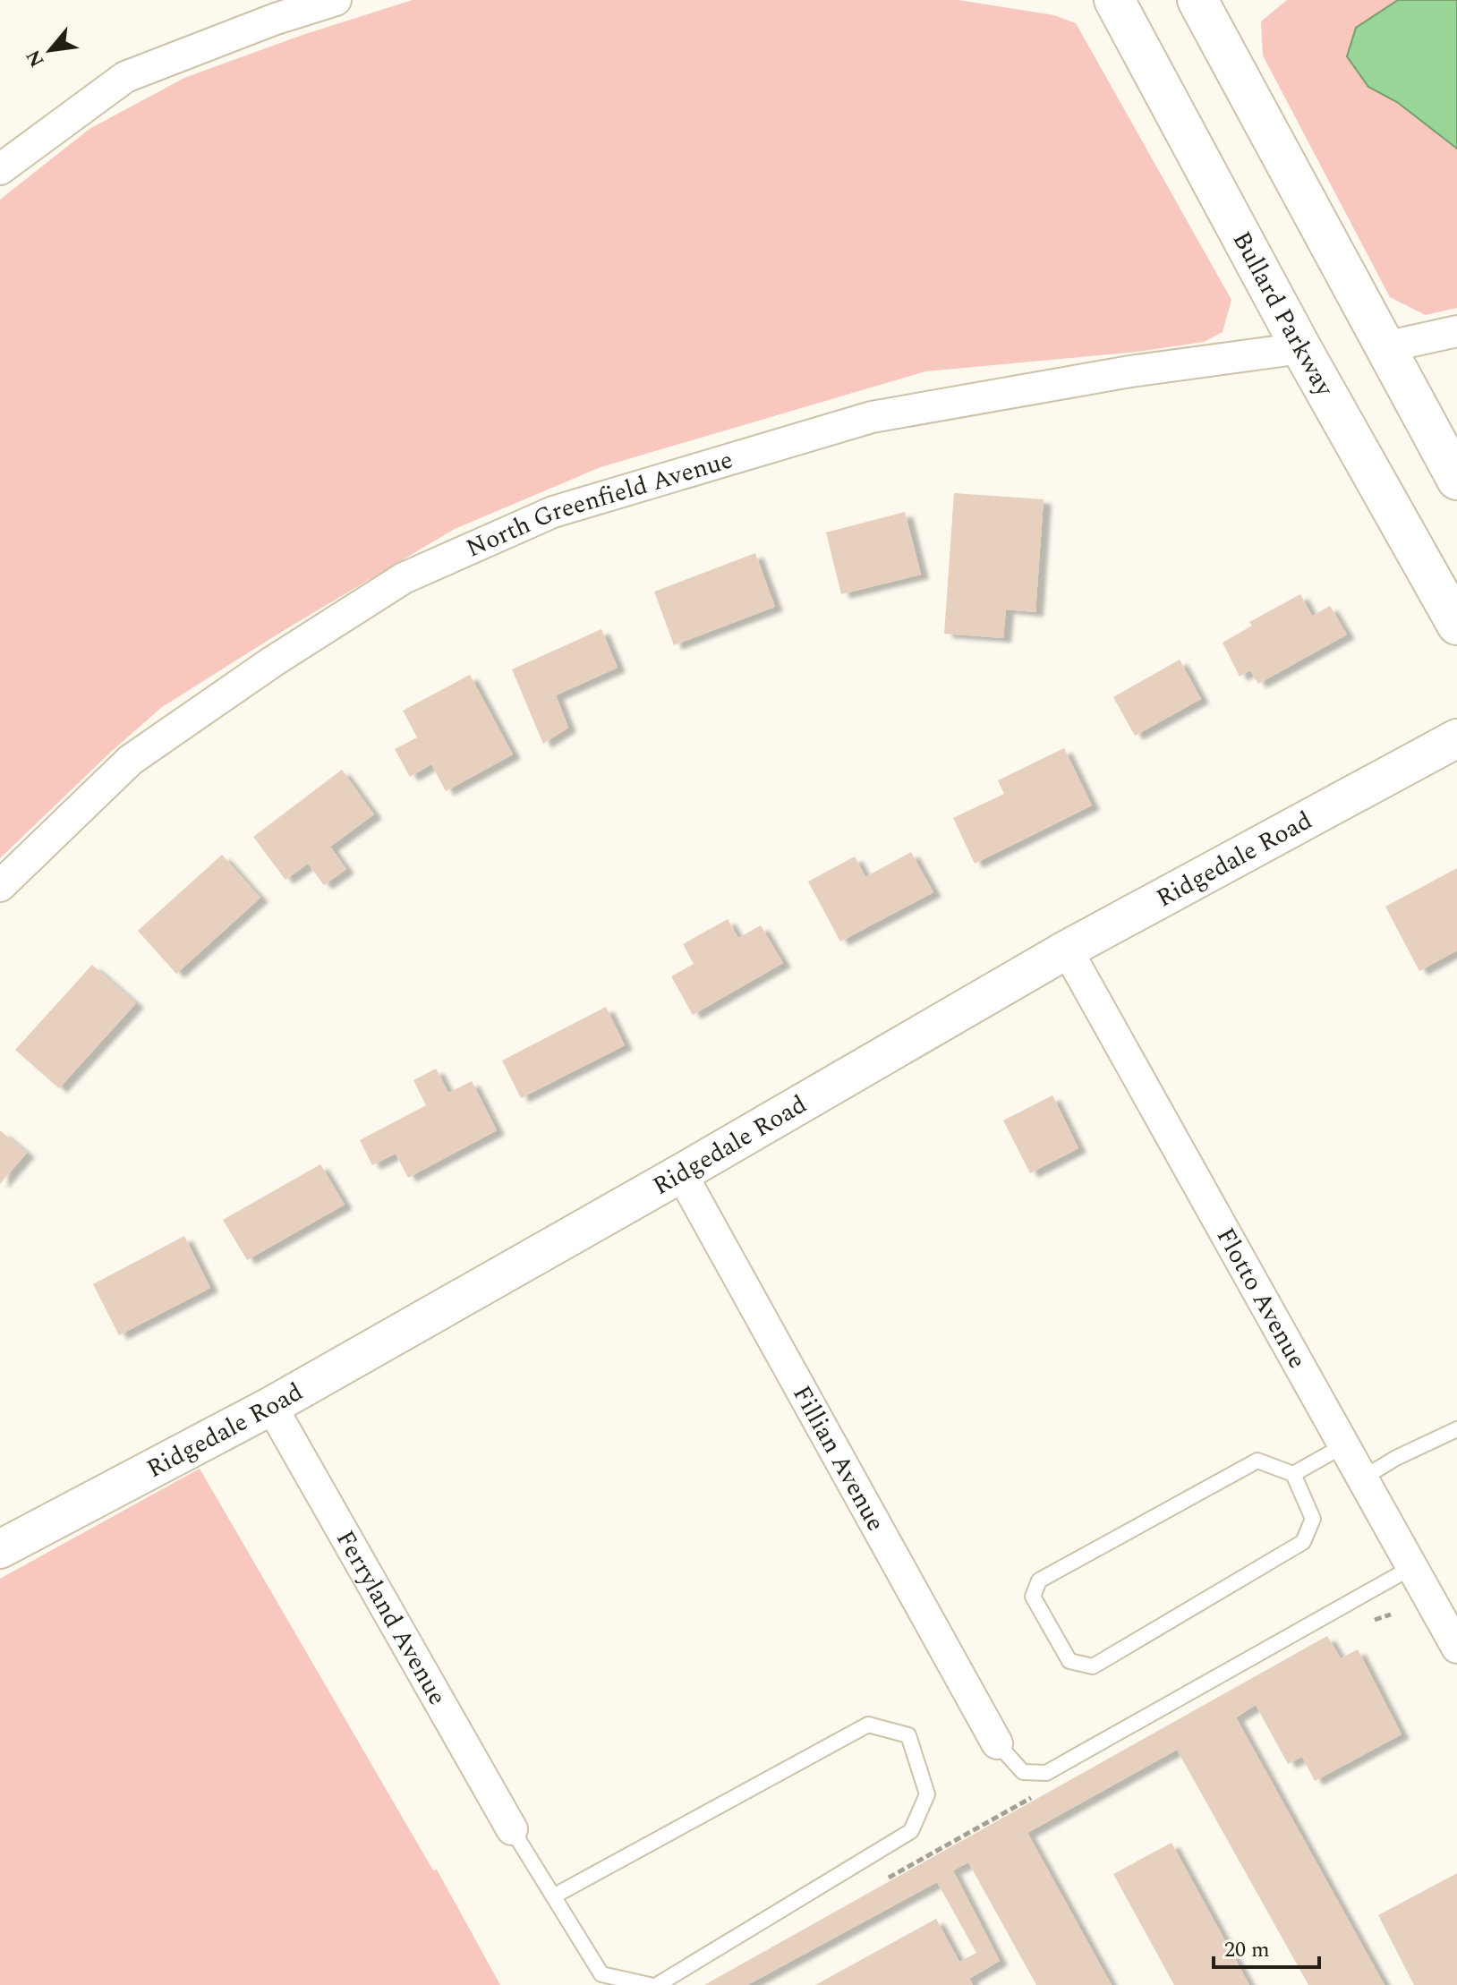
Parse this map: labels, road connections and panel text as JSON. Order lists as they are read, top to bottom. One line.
{"streets":{"main road":["Bullard Parkway"],"street":["North Greenfield Avenue","Ridgedale Road","Flotto Avenue","Fillian Avenue","Ferryland Avenue"]},"crossings":[["Bullard Parkway","North Greenfield Avenue"],["Ridgedale Road","Flotto Avenue"],["Ridgedale Road","Fillian Avenue"],["Ridgedale Road","Ferryland Avenue"]],"scale_bar":"20 m","north":"bottom left"}
